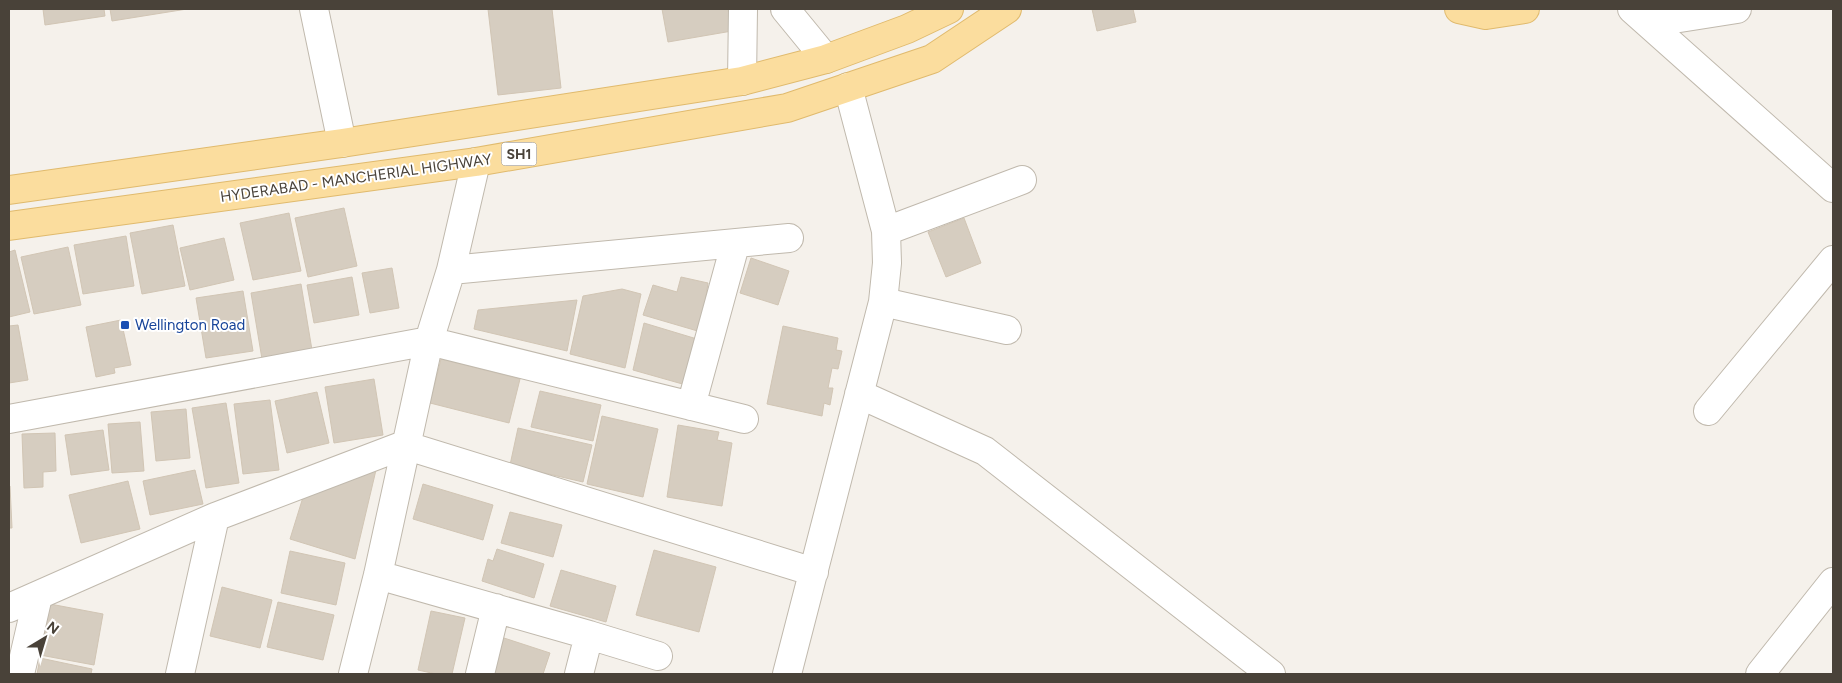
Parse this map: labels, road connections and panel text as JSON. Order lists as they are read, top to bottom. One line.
{"streets":{"main road":["SH1","HYDERABAD - MANCHERIAL HIGHWAY"]},"places":{"transit":["Wellington Road"]},"north":"top right"}
